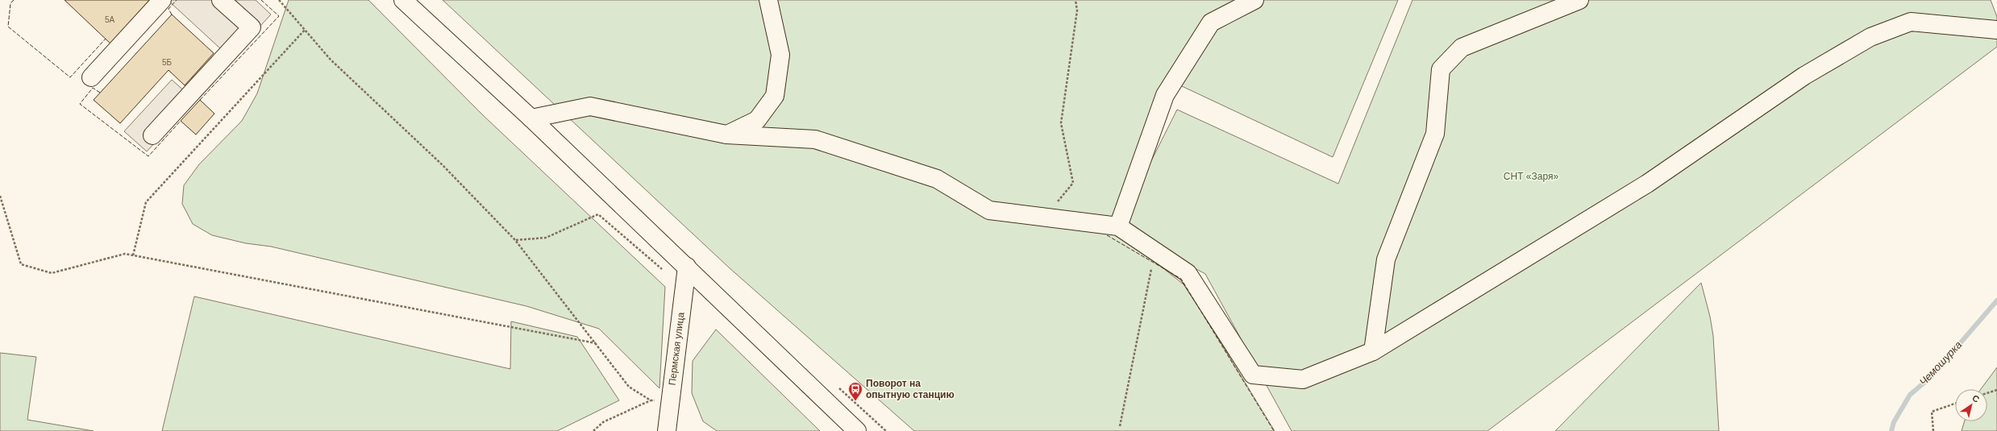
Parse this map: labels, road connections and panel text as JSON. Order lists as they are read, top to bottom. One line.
{"streets":{"main road":["Пермская улица"]},"water":["Чемошурка"],"parks":["СНТ «Заря»"],"places":{"bus stop":["Поворот на опытную станцию"]},"house_numbers":["5А","5Б"],"north":"top right"}
